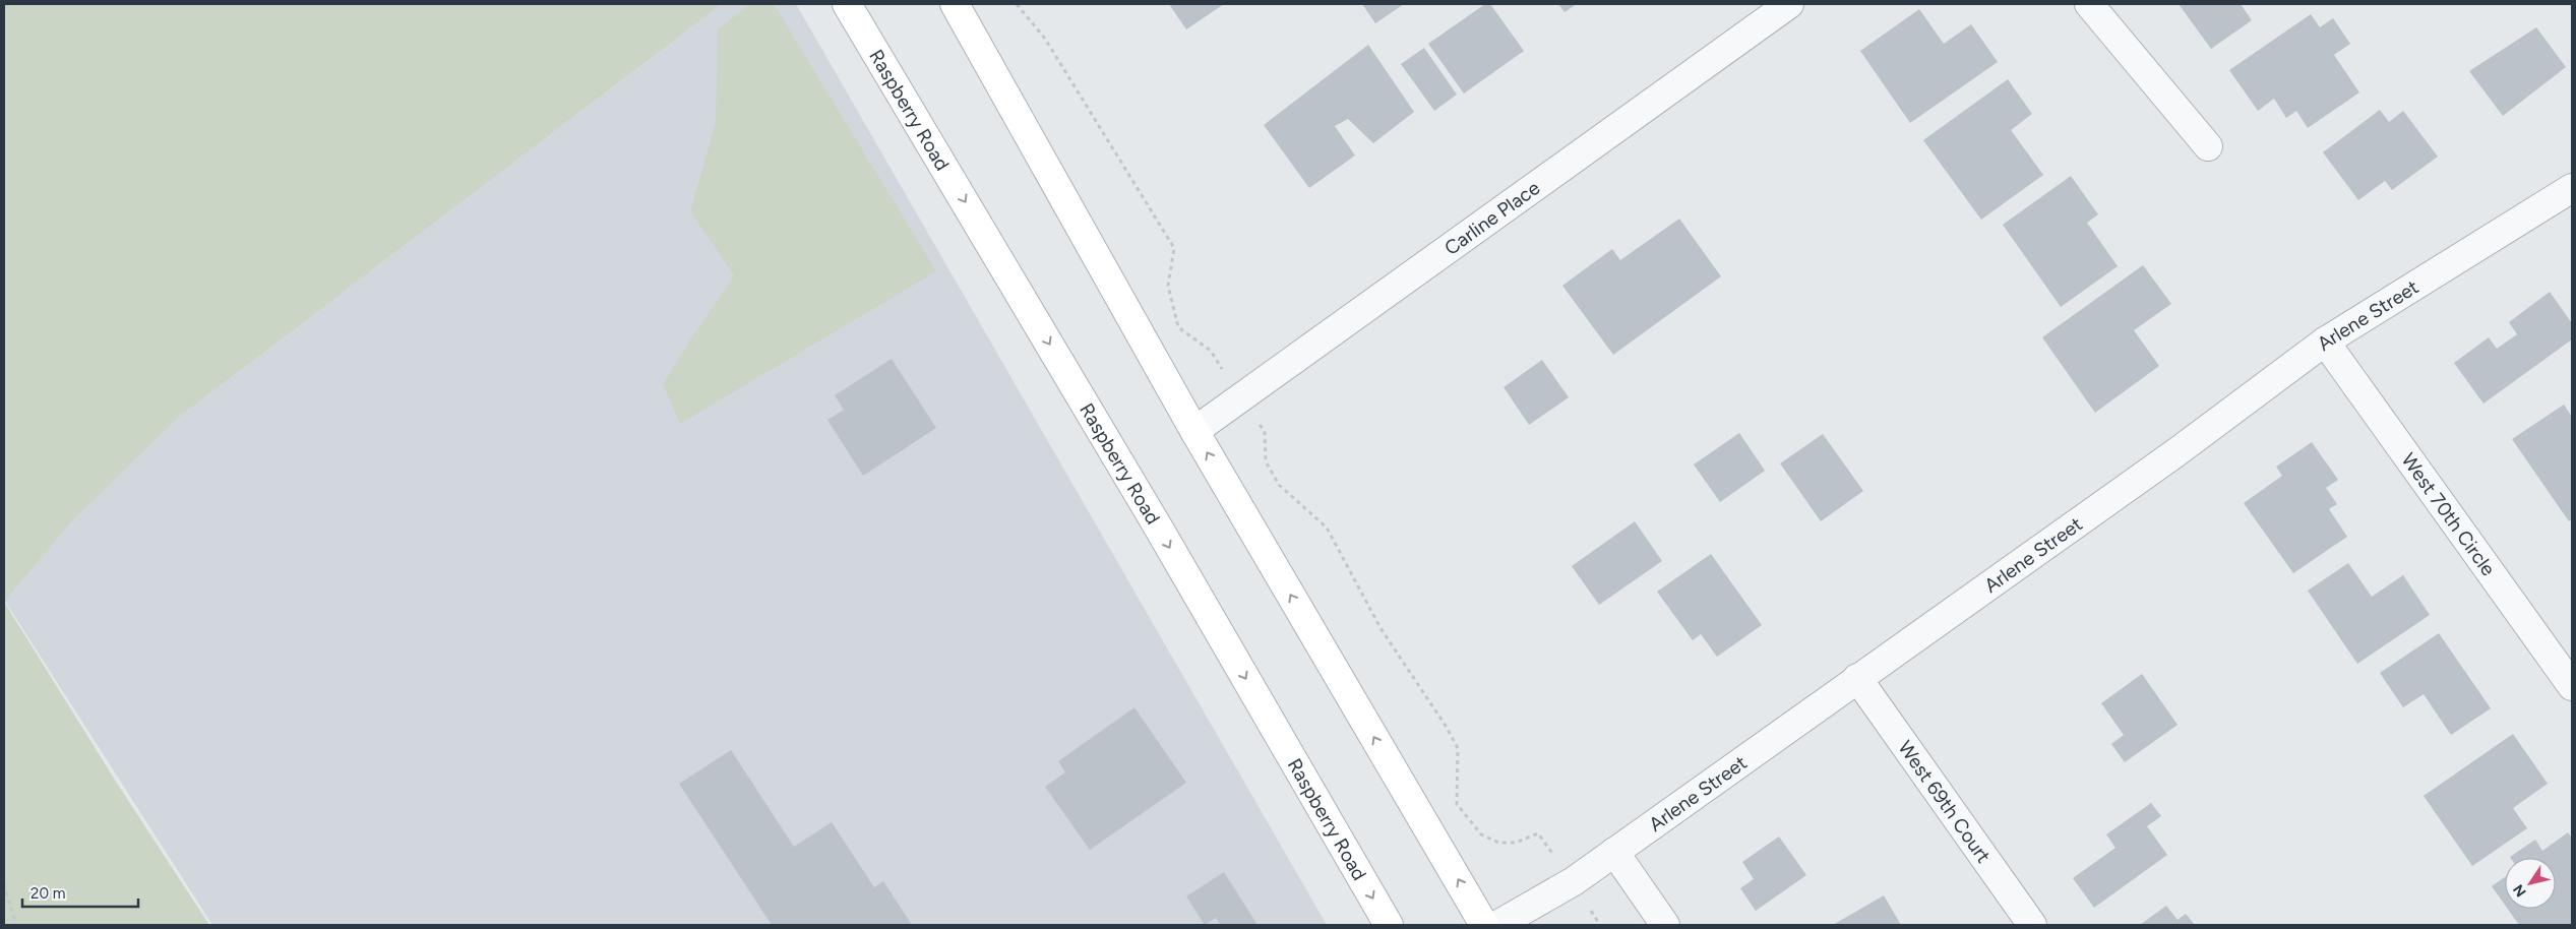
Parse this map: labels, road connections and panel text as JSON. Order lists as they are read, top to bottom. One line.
{"streets":{"main road":["Raspberry Road"],"street":["Carline Place","Arlene Street","West 70th Circle","West 69th Court"]},"crossings":[["Arlene Street","West 70th Circle"],["Arlene Street","West 69th Court"]],"scale_bar":"20 m","north":"bottom left"}
